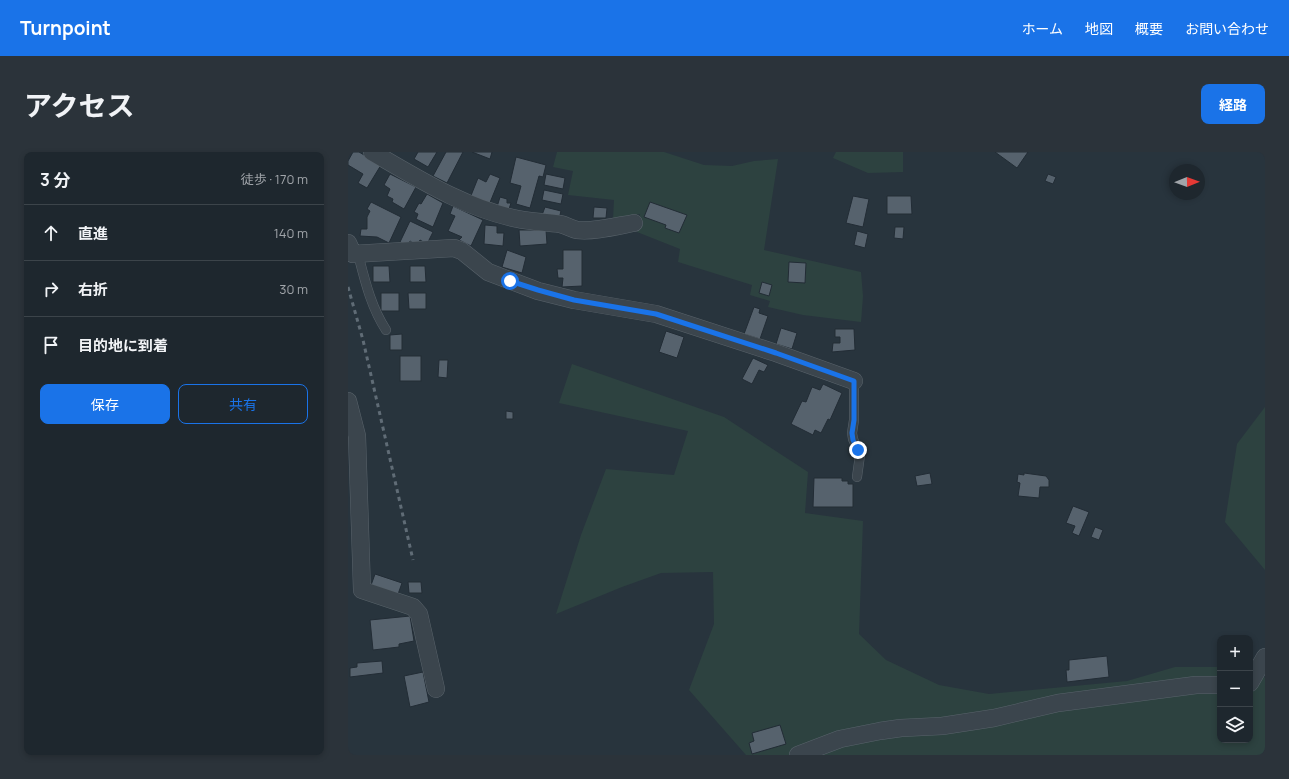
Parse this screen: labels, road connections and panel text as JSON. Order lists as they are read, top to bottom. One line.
{"north":"right","page":{"header":"Turnpoint","nav":["ホーム","地図","概要","お問い合わせ"],"title":"アクセス","buttons":["経路",["保存","共有"]],"heading":["3 分","徒歩 · 170 m"],"list":[["直進","140 m"],["右折","30 m"],"目的地に到着"],"map_buttons":["+","−"]}}
